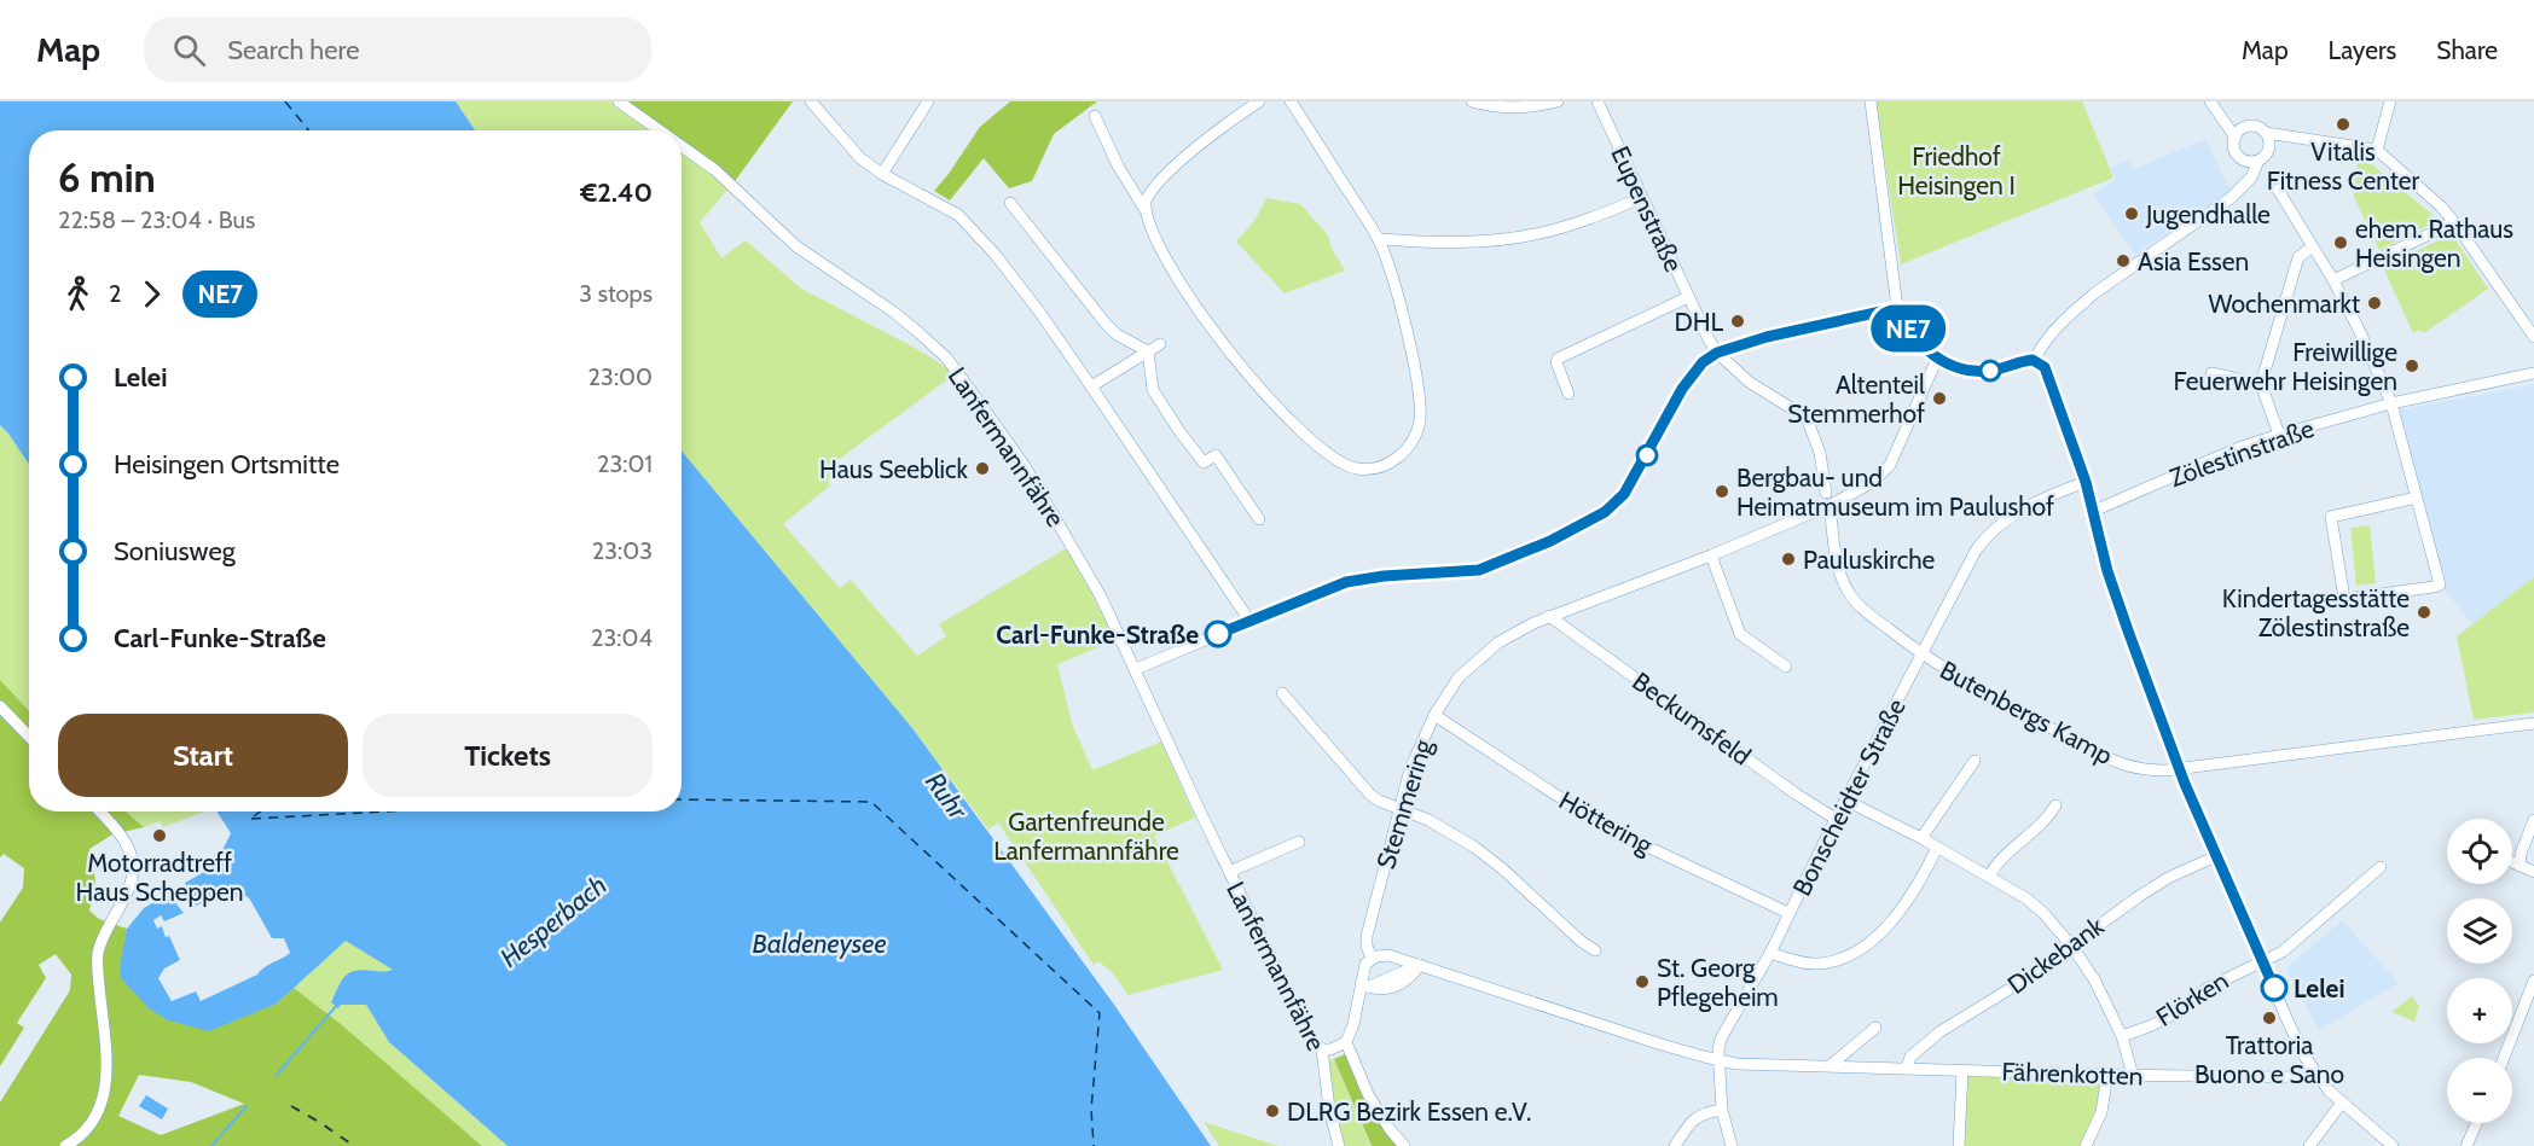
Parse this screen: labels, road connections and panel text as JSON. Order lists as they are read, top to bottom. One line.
{"streets":{"street":["Eupenstraße","Lanfermannfähre","Zölestinstraße","Butenbergs Kamp","Beckumsfeld","Bonscheidter Straße","Stemmering","Höttering","Dickebank","Flörken","Fährenkotten"]},"crossings":[["Butenbergs Kamp","Bonscheidter Straße"],["Butenbergs Kamp","Stemmering"],["Beckumsfeld","Bonscheidter Straße"],["Beckumsfeld","Stemmering"],["Bonscheidter Straße","Höttering"],["Bonscheidter Straße","Fährenkotten"],["Stemmering","Höttering"],["Stemmering","Fährenkotten"],["Dickebank","Fährenkotten"]],"water":["Ruhr","Hesperbach","Baldeneysee"],"parks":["Friedhof Heisingen I","Gartenfreunde Lanfermannfähre"],"places":["Vitalis Fitness Center","Jugendhalle","ehem. Rathaus Heisingen","Asia Essen","Wochenmarkt","DHL","Freiwillige Feuerwehr Heisingen","Altenteil Stemmerhof","Haus Seeblick","Bergbau- und Heimatmuseum im Paulushof","Pauluskirche","Kindertagesstätte Zölestinstraße","Carl-Funke-Straße","Motorradtreff Haus Scheppen","St. Georg Pflegeheim","Lelei","Trattoria Buono e Sano","DLRG Bezirk Essen e.V."],"lines":["bus line NE7"],"page":{"header":"Map","search":"Search here","nav":["Map","Layers","Share"],"on_map":"NE7","heading":["6 min","22:58 – 23:04 · Bus","€2.40"],"legs":["2","NE7","3 stops"],"list":[{"name":"Lelei","value":"23:00"},{"name":"Heisingen Ortsmitte","value":"23:01"},{"name":"Soniusweg","value":"23:03"},{"name":"Carl-Funke-Straße","value":"23:04"}],"buttons":["Start","Tickets"],"map_buttons":["+","−"]}}
